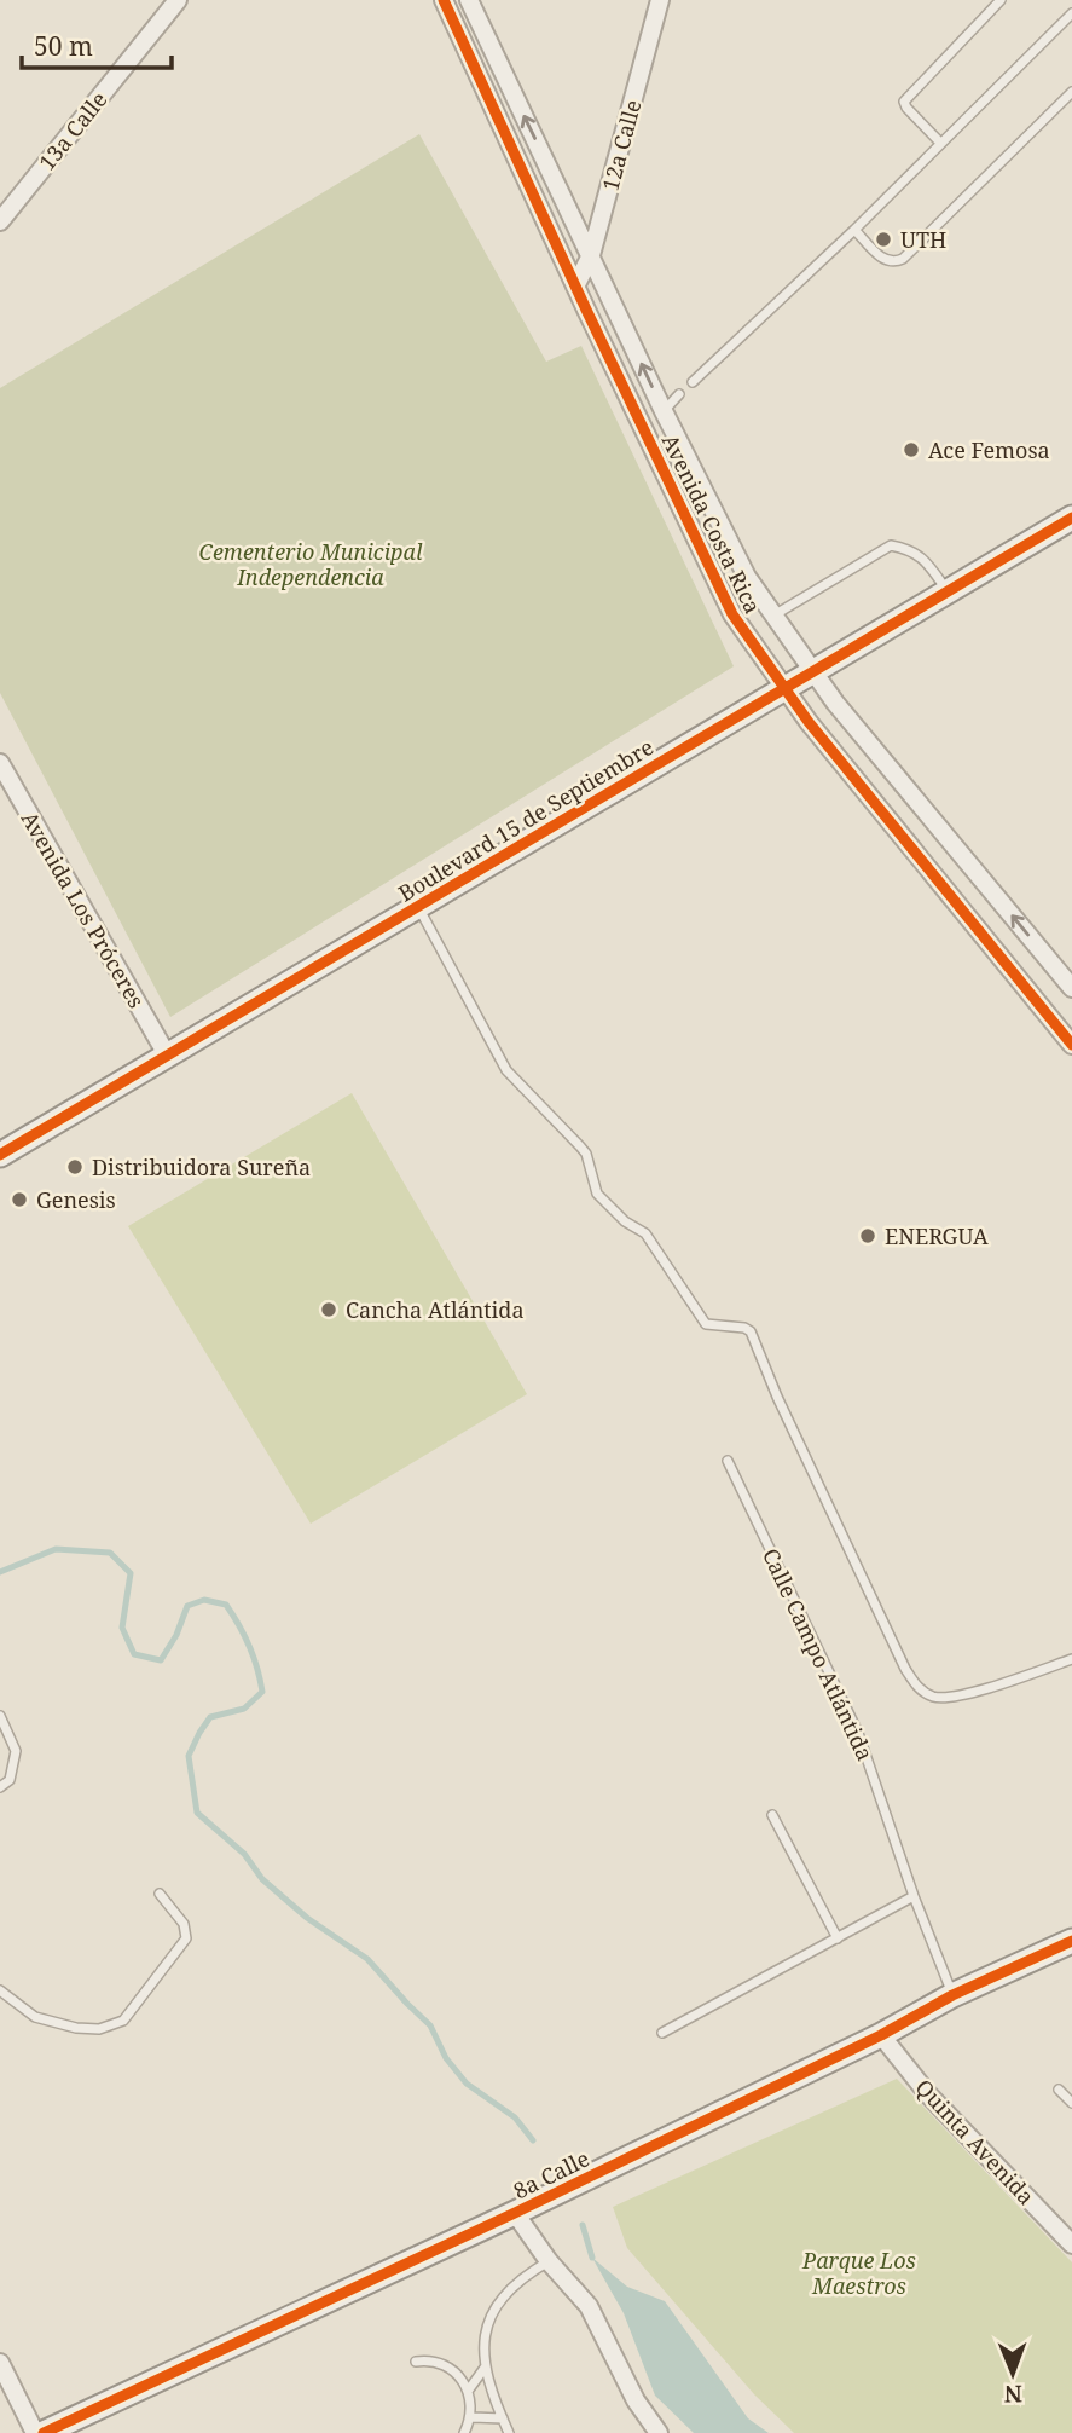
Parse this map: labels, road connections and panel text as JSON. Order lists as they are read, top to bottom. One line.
{"streets":{"street":["13a Calle","12a Calle","Avenida Costa Rica","Boulevard 15 de Septiembre","Avenida Los Próceres","Quinta Avenida","8a Calle"],"lane":["Calle Campo Atlántida"]},"crossings":[["12a Calle","Avenida Costa Rica"],["Avenida Costa Rica","Boulevard 15 de Septiembre"],["Boulevard 15 de Septiembre","Avenida Los Próceres"],["Calle Campo Atlántida","8a Calle"],["Quinta Avenida","8a Calle"]],"parks":["Cementerio Municipal Independencia","Parque Los Maestros"],"places":["UTH","Ace Femosa","Distribuidora Sureña","Genesis","ENERGUA","Cancha Atlántida"],"scale_bar":"50 m","north":"bottom"}
